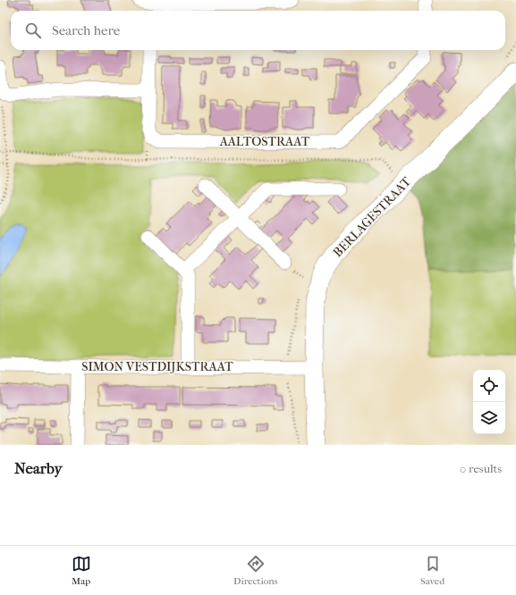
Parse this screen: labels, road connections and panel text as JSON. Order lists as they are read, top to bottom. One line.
{"streets":{"street":["AALTOSTRAAT","BERLAGESTRAAT","SIMON VESTDIJKSTRAAT"]},"crossings":[["BERLAGESTRAAT","SIMON VESTDIJKSTRAAT"]],"page":{"search":"Search here","heading":["Nearby","0 results"],"nav":["Map","Directions","Saved"]}}
